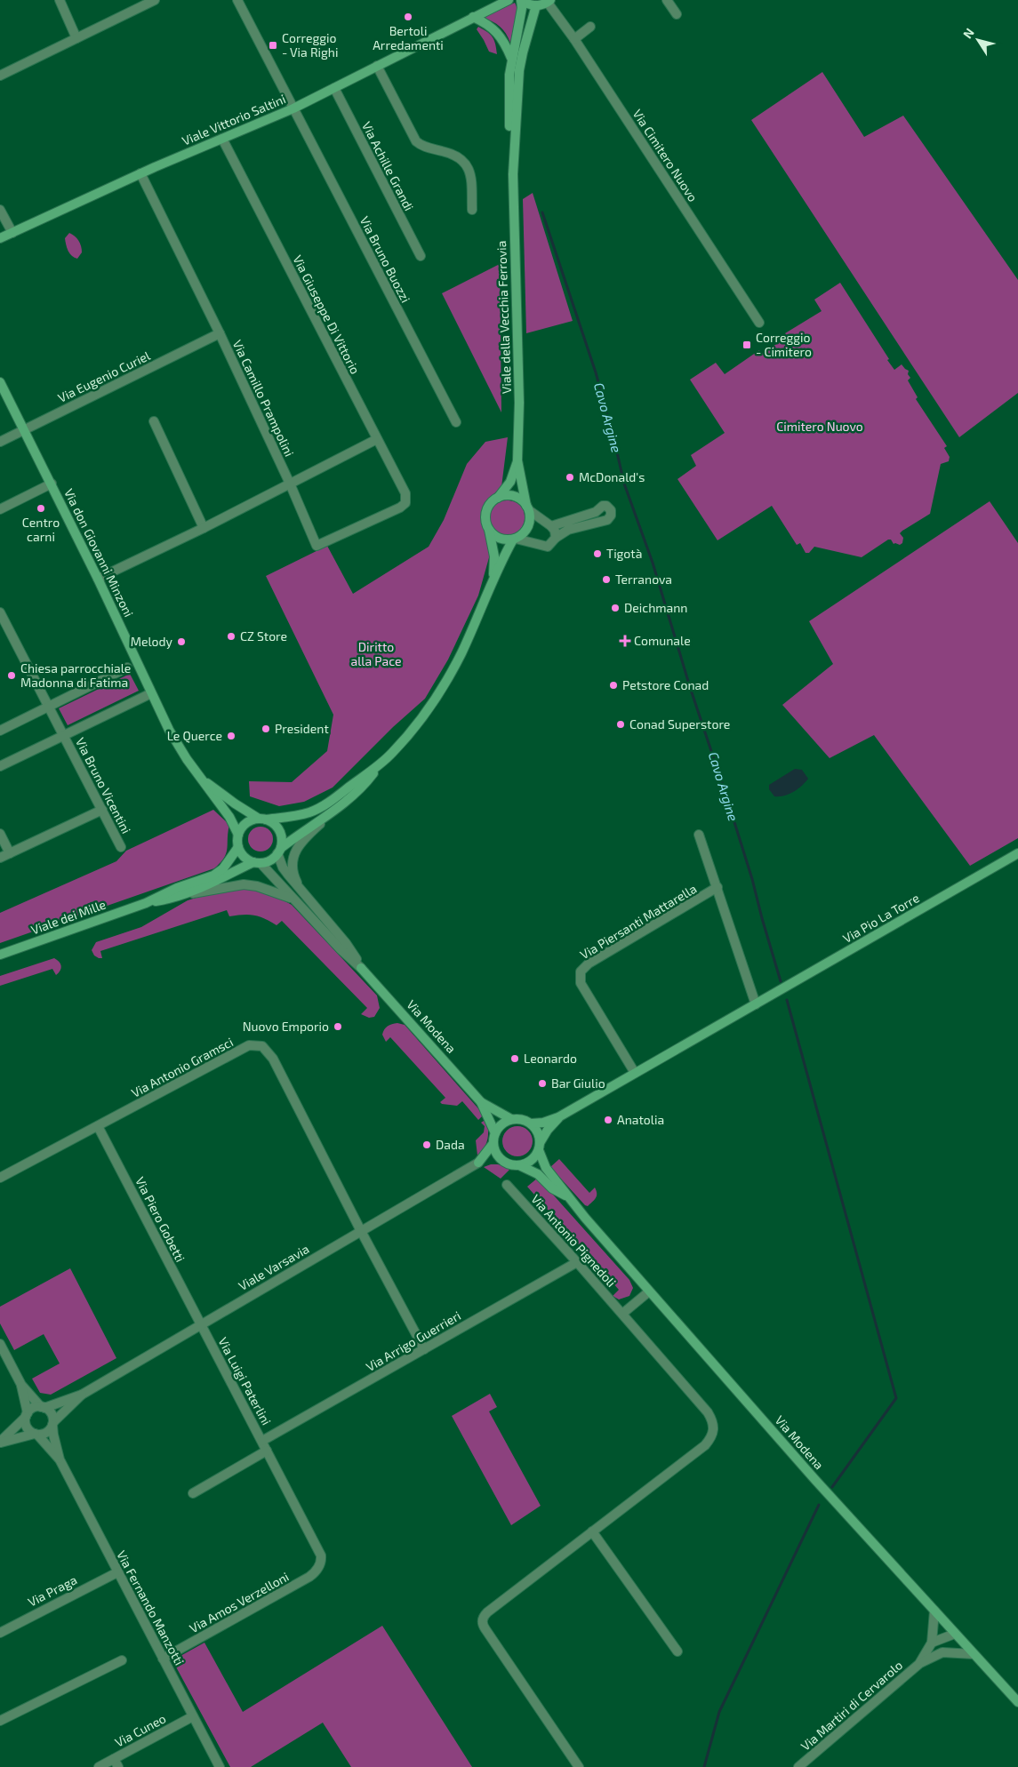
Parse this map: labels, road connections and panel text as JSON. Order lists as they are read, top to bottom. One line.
{"streets":{"street":["Viale Vittorio Saltini","Via Cimitero Nuovo","Via Achille Grandi","Via Bruno Buozzi","Via Giuseppe Di Vittorio","Viale della Vecchia Ferrovia","Via Eugenio Curiel","Via Camillo Prampolini","Via don Giovanni Minzoni","Via Bruno Vicentini","Viale dei Mille","Via Pio La Torre","Via Piersanti Mattarella","Via Modena","Via Antonio Gramsci","Via Piero Gobetti","Via Antonio Pignedoli","Viale Varsavia","Via Arrigo Guerrieri","Via Luigi Paterlini","Via Praga","Via Amos Verzelloni","Via Fernando Manzotti","Via Martiri di Cervarolo","Via Cuneo"]},"crossings":[["Viale Vittorio Saltini","Via Achille Grandi"],["Viale Vittorio Saltini","Via Bruno Buozzi"],["Viale Vittorio Saltini","Via Giuseppe Di Vittorio"],["Viale Vittorio Saltini","Via Camillo Prampolini"],["Via Giuseppe Di Vittorio","Via Camillo Prampolini"],["Viale della Vecchia Ferrovia","Via don Giovanni Minzoni"],["Viale della Vecchia Ferrovia","Viale dei Mille"],["Viale della Vecchia Ferrovia","Via Modena"],["Via Eugenio Curiel","Via Camillo Prampolini"],["Via Eugenio Curiel","Via don Giovanni Minzoni"],["Via don Giovanni Minzoni","Viale dei Mille"],["Via don Giovanni Minzoni","Via Modena"],["Viale dei Mille","Via Modena"],["Via Pio La Torre","Via Piersanti Mattarella"],["Via Pio La Torre","Via Modena"],["Via Pio La Torre","Viale Varsavia"],["Via Modena","Viale Varsavia"],["Via Modena","Via Martiri di Cervarolo"],["Via Antonio Gramsci","Via Piero Gobetti"],["Via Antonio Gramsci","Viale Varsavia"],["Via Antonio Gramsci","Via Arrigo Guerrieri"],["Via Piero Gobetti","Viale Varsavia"],["Via Piero Gobetti","Via Luigi Paterlini"],["Via Antonio Pignedoli","Via Arrigo Guerrieri"],["Viale Varsavia","Via Luigi Paterlini"],["Viale Varsavia","Via Fernando Manzotti"],["Via Arrigo Guerrieri","Via Luigi Paterlini"],["Via Luigi Paterlini","Via Amos Verzelloni"],["Via Praga","Via Fernando Manzotti"],["Via Amos Verzelloni","Via Fernando Manzotti"],["Via Fernando Manzotti","Via Cuneo"]],"water":["Cavo Argine"],"parks":["Cimitero Nuovo","Diritto alla Pace"],"places":{"other":["Bertoli Arredamenti","McDonald's","Centro carni","Tigotà","Terranova","Deichmann","CZ Store","Melody","Chiesa parrocchiale Madonna di Fatima","Petstore Conad","Conad Superstore","President","Le Querce","Nuovo Emporio","Leonardo","Bar Giulio","Anatolia","Dada"],"transit":["Correggio - Via Righi","Correggio - Cimitero"],"health":["Comunale"]},"north":"top left"}
